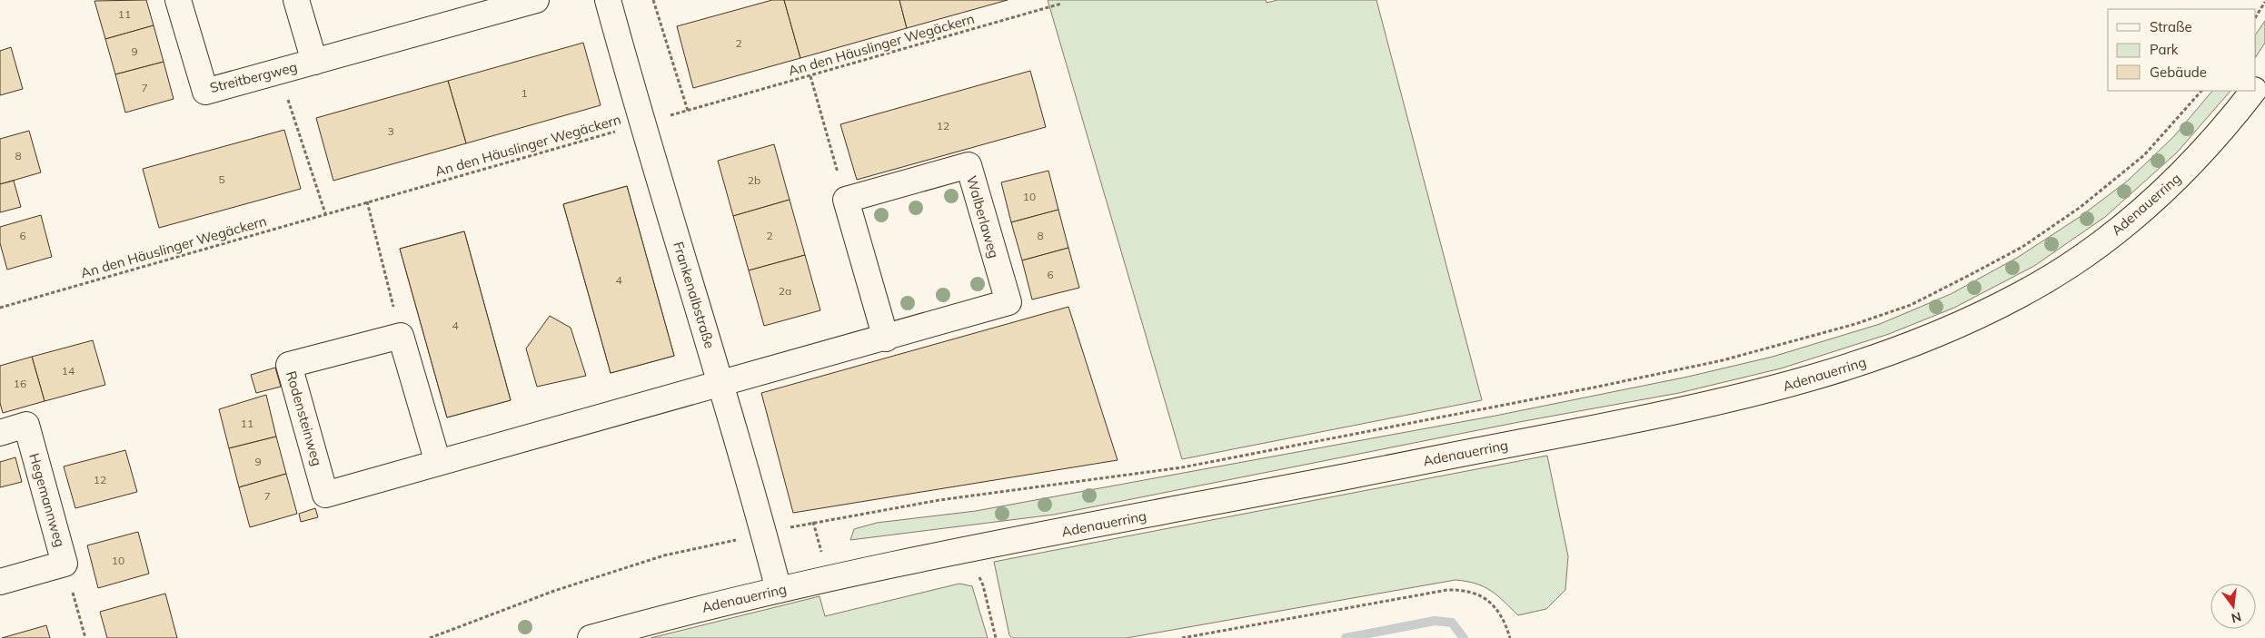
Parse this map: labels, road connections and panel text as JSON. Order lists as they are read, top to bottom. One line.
{"streets":{"street":["Streitbergweg","Adenauerring","Walberlaweg","Frankenalbstraße","Rodensteinweg","Hegemannweg"],"path":["An den Häuslinger Wegäckern"]},"crossings":[["An den Häuslinger Wegäckern","Frankenalbstraße"],["Adenauerring","Frankenalbstraße"],["Walberlaweg","Frankenalbstraße"],["Walberlaweg","Rodensteinweg"],["Frankenalbstraße","Rodensteinweg"]],"house_numbers":["11","2","9","7","1","12","3","8","5","2b","10","6","2","8","6","4","2a","4","14","16","11","9","12","7","10"],"legend":["Straße","Park","Gebäude"],"north":"bottom"}
